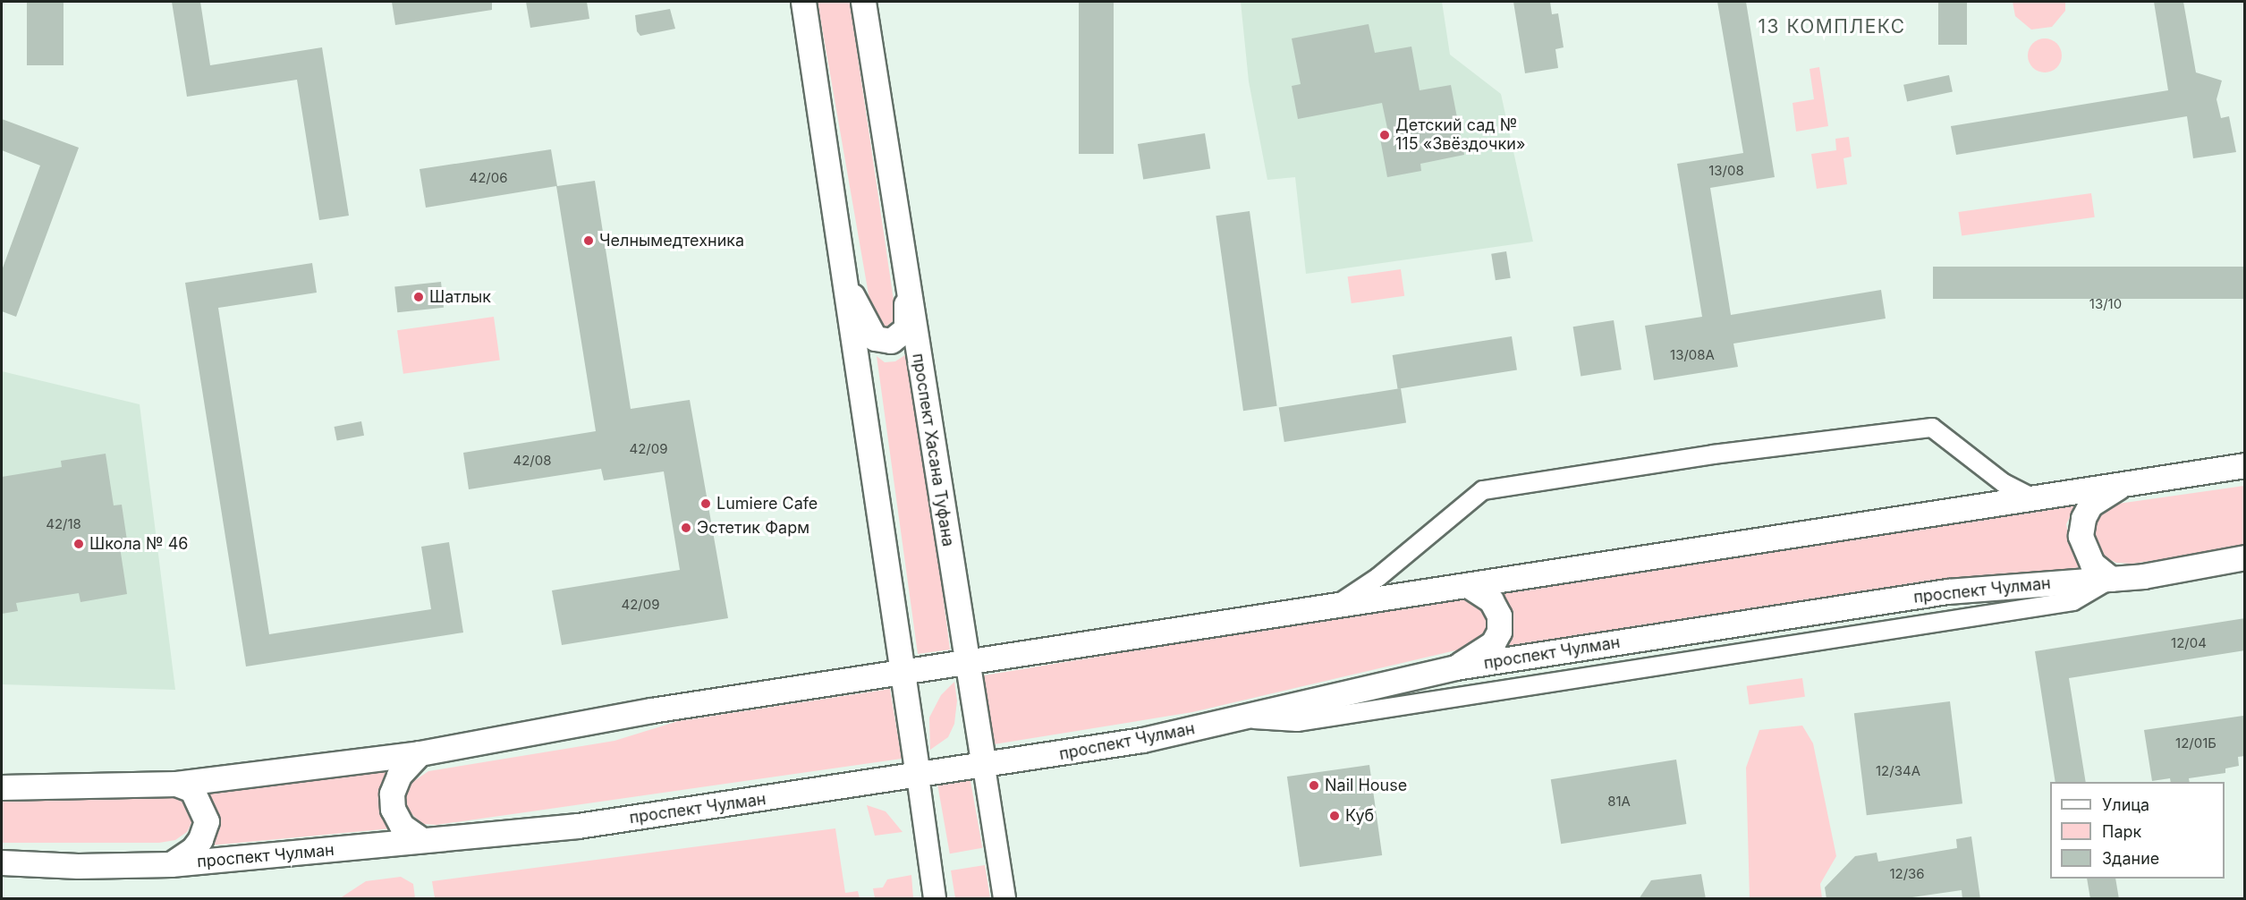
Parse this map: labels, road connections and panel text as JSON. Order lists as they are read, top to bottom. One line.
{"streets":{"main road":["проспект Хасана Туфана","проспект Чулман"]},"crossings":[["проспект Хасана Туфана","проспект Чулман"]],"districts":["13 КОМПЛЕКС"],"places":["Детский сад № 115 «Звёздочки»","Челнымедтехника","Шатлык","Lumiere Cafe","Эстетик Фарм","Школа № 46","Nail House","Куб"],"house_numbers":["13/08","42/06","13/10","13/08А","42/09","42/08","42/18","42/09","12/04","12/01Б","12/34А","81А","12/36"],"legend":["Улица","Парк","Здание"]}
